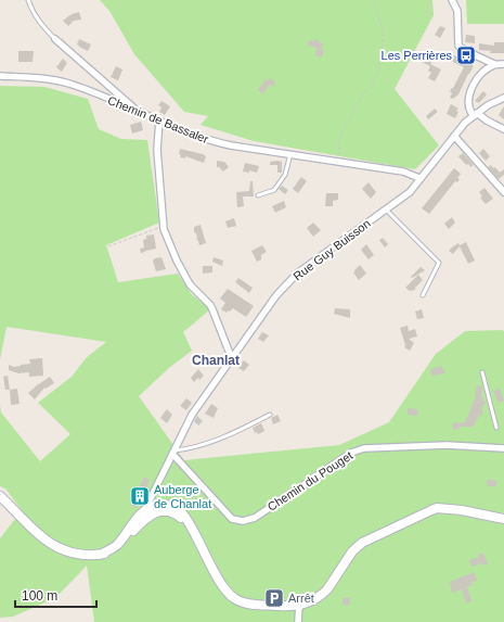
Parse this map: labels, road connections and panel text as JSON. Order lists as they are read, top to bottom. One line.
{"streets":{"street":["Chemin de Bassaler","Rue Guy Buisson","Chemin du Pouget"]},"crossings":[["Chemin de Bassaler","Rue Guy Buisson"],["Rue Guy Buisson","Chemin du Pouget"]],"districts":["Chanlat"],"places":{"bus stop":["Les Perrières"],"building":["Auberge de Chanlat"],"parking":["Arrêt"]},"scale_bar":"100 m"}
